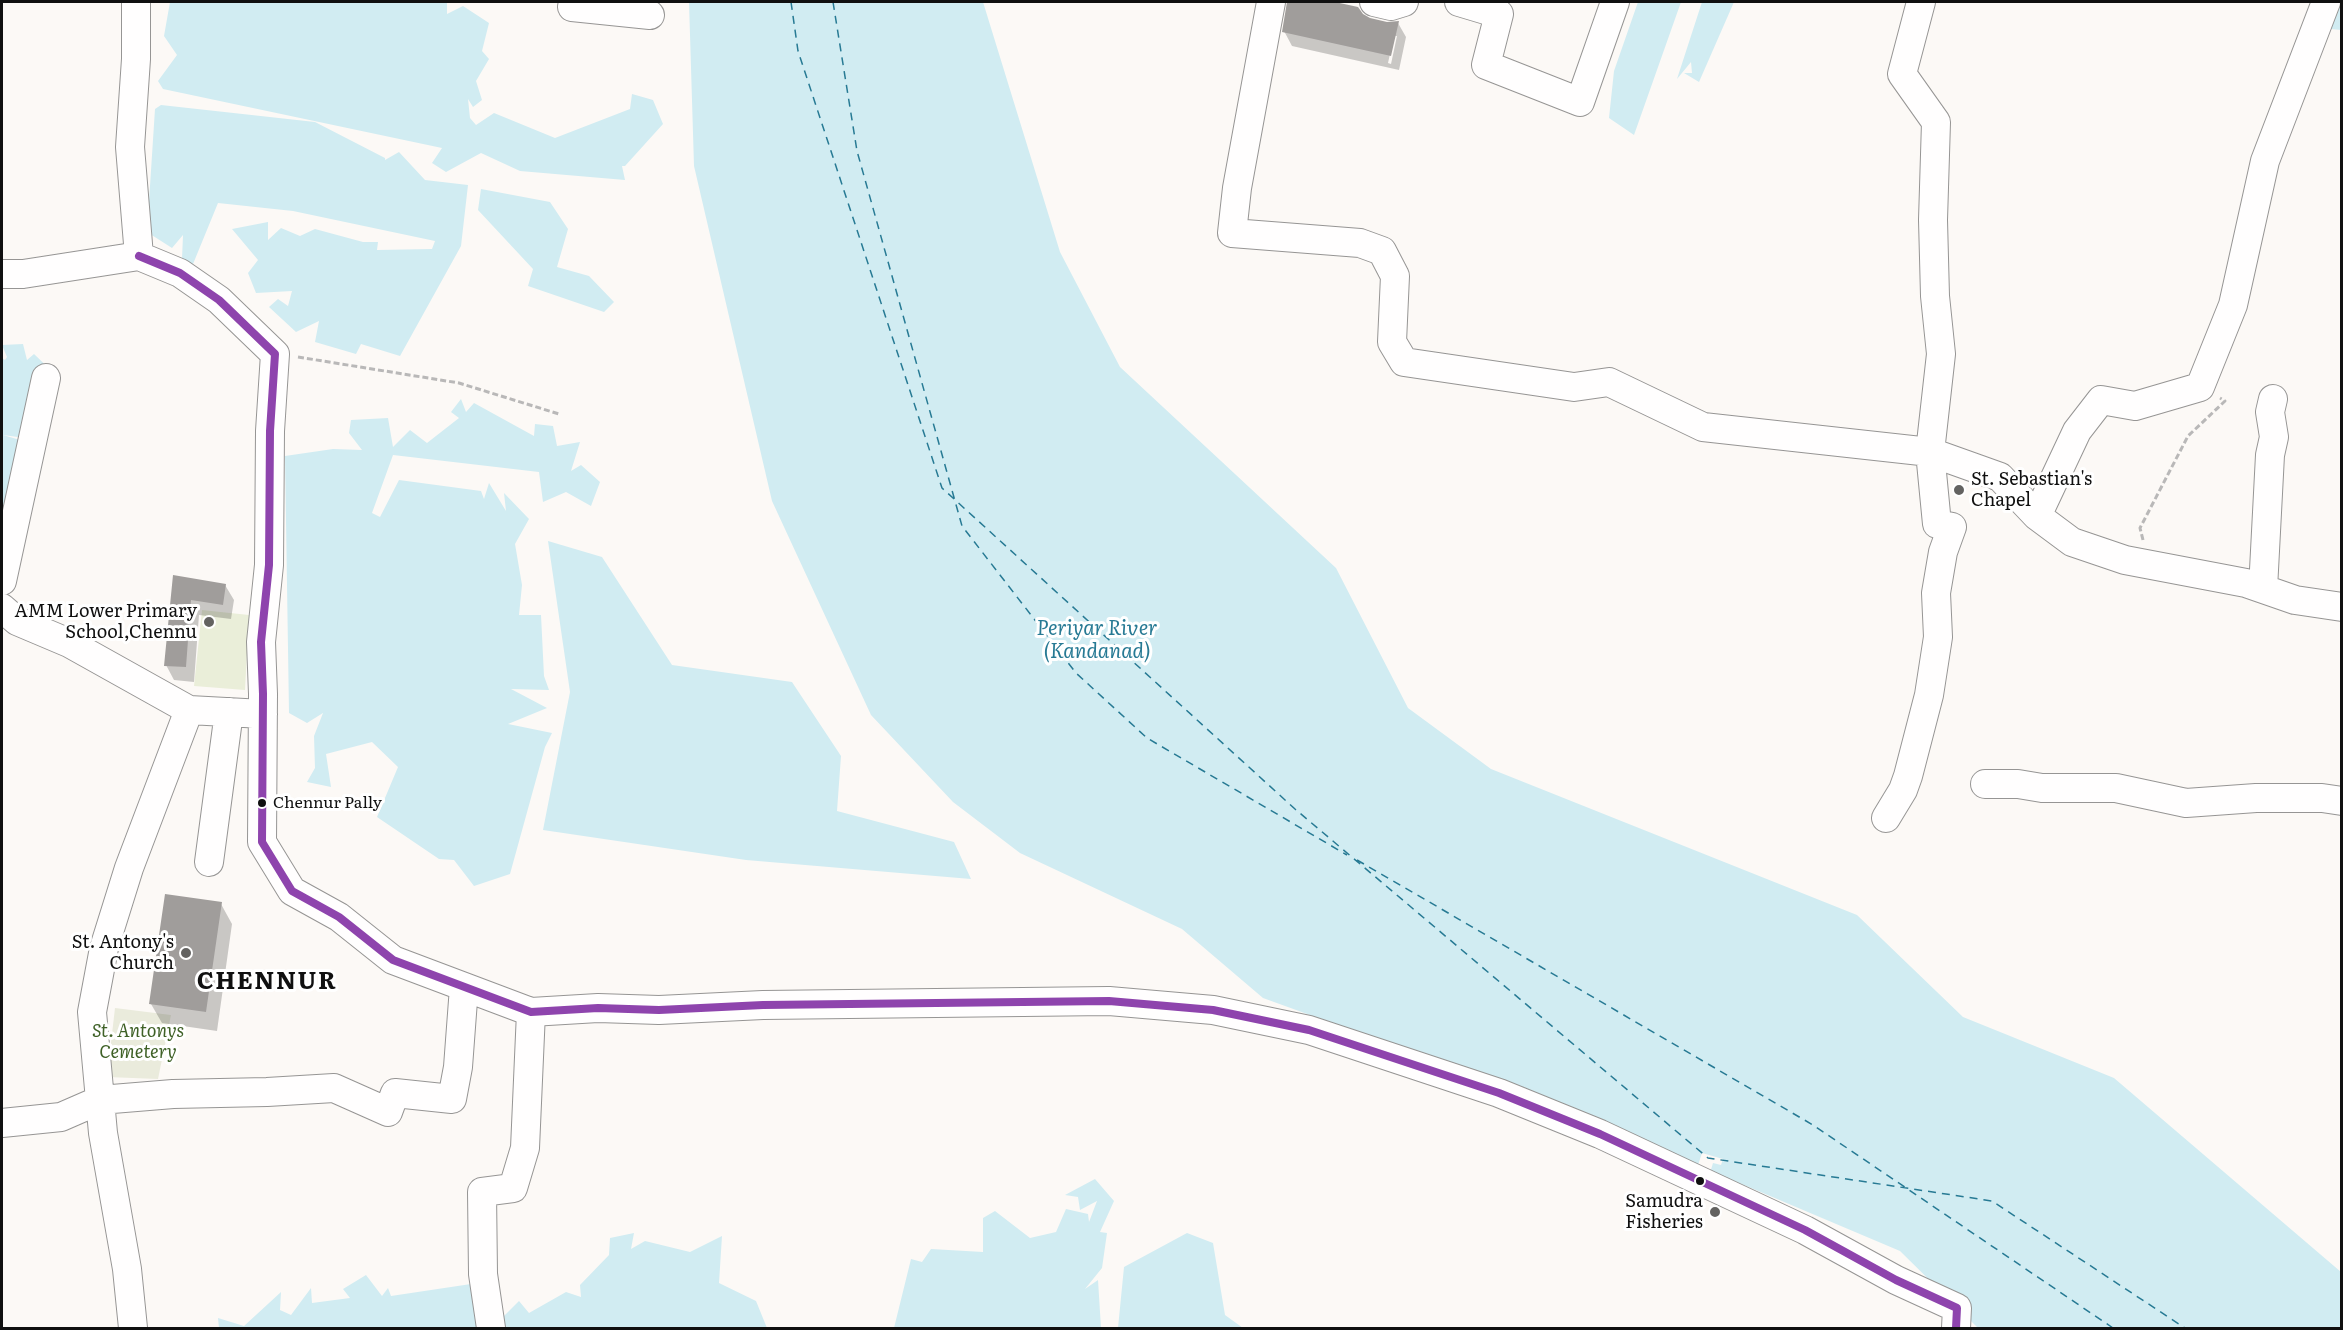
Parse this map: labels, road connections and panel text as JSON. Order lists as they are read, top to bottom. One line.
{"districts":["CHENNUR"],"water":["Periyar River (Kandanad)"],"parks":["St. Antonys Cemetery"],"places":["St. Sebastian's Chapel","AMM Lower Primary School,Chennu","Chennur Pally","St. Antony's Church","Samudra Fisheries"]}
